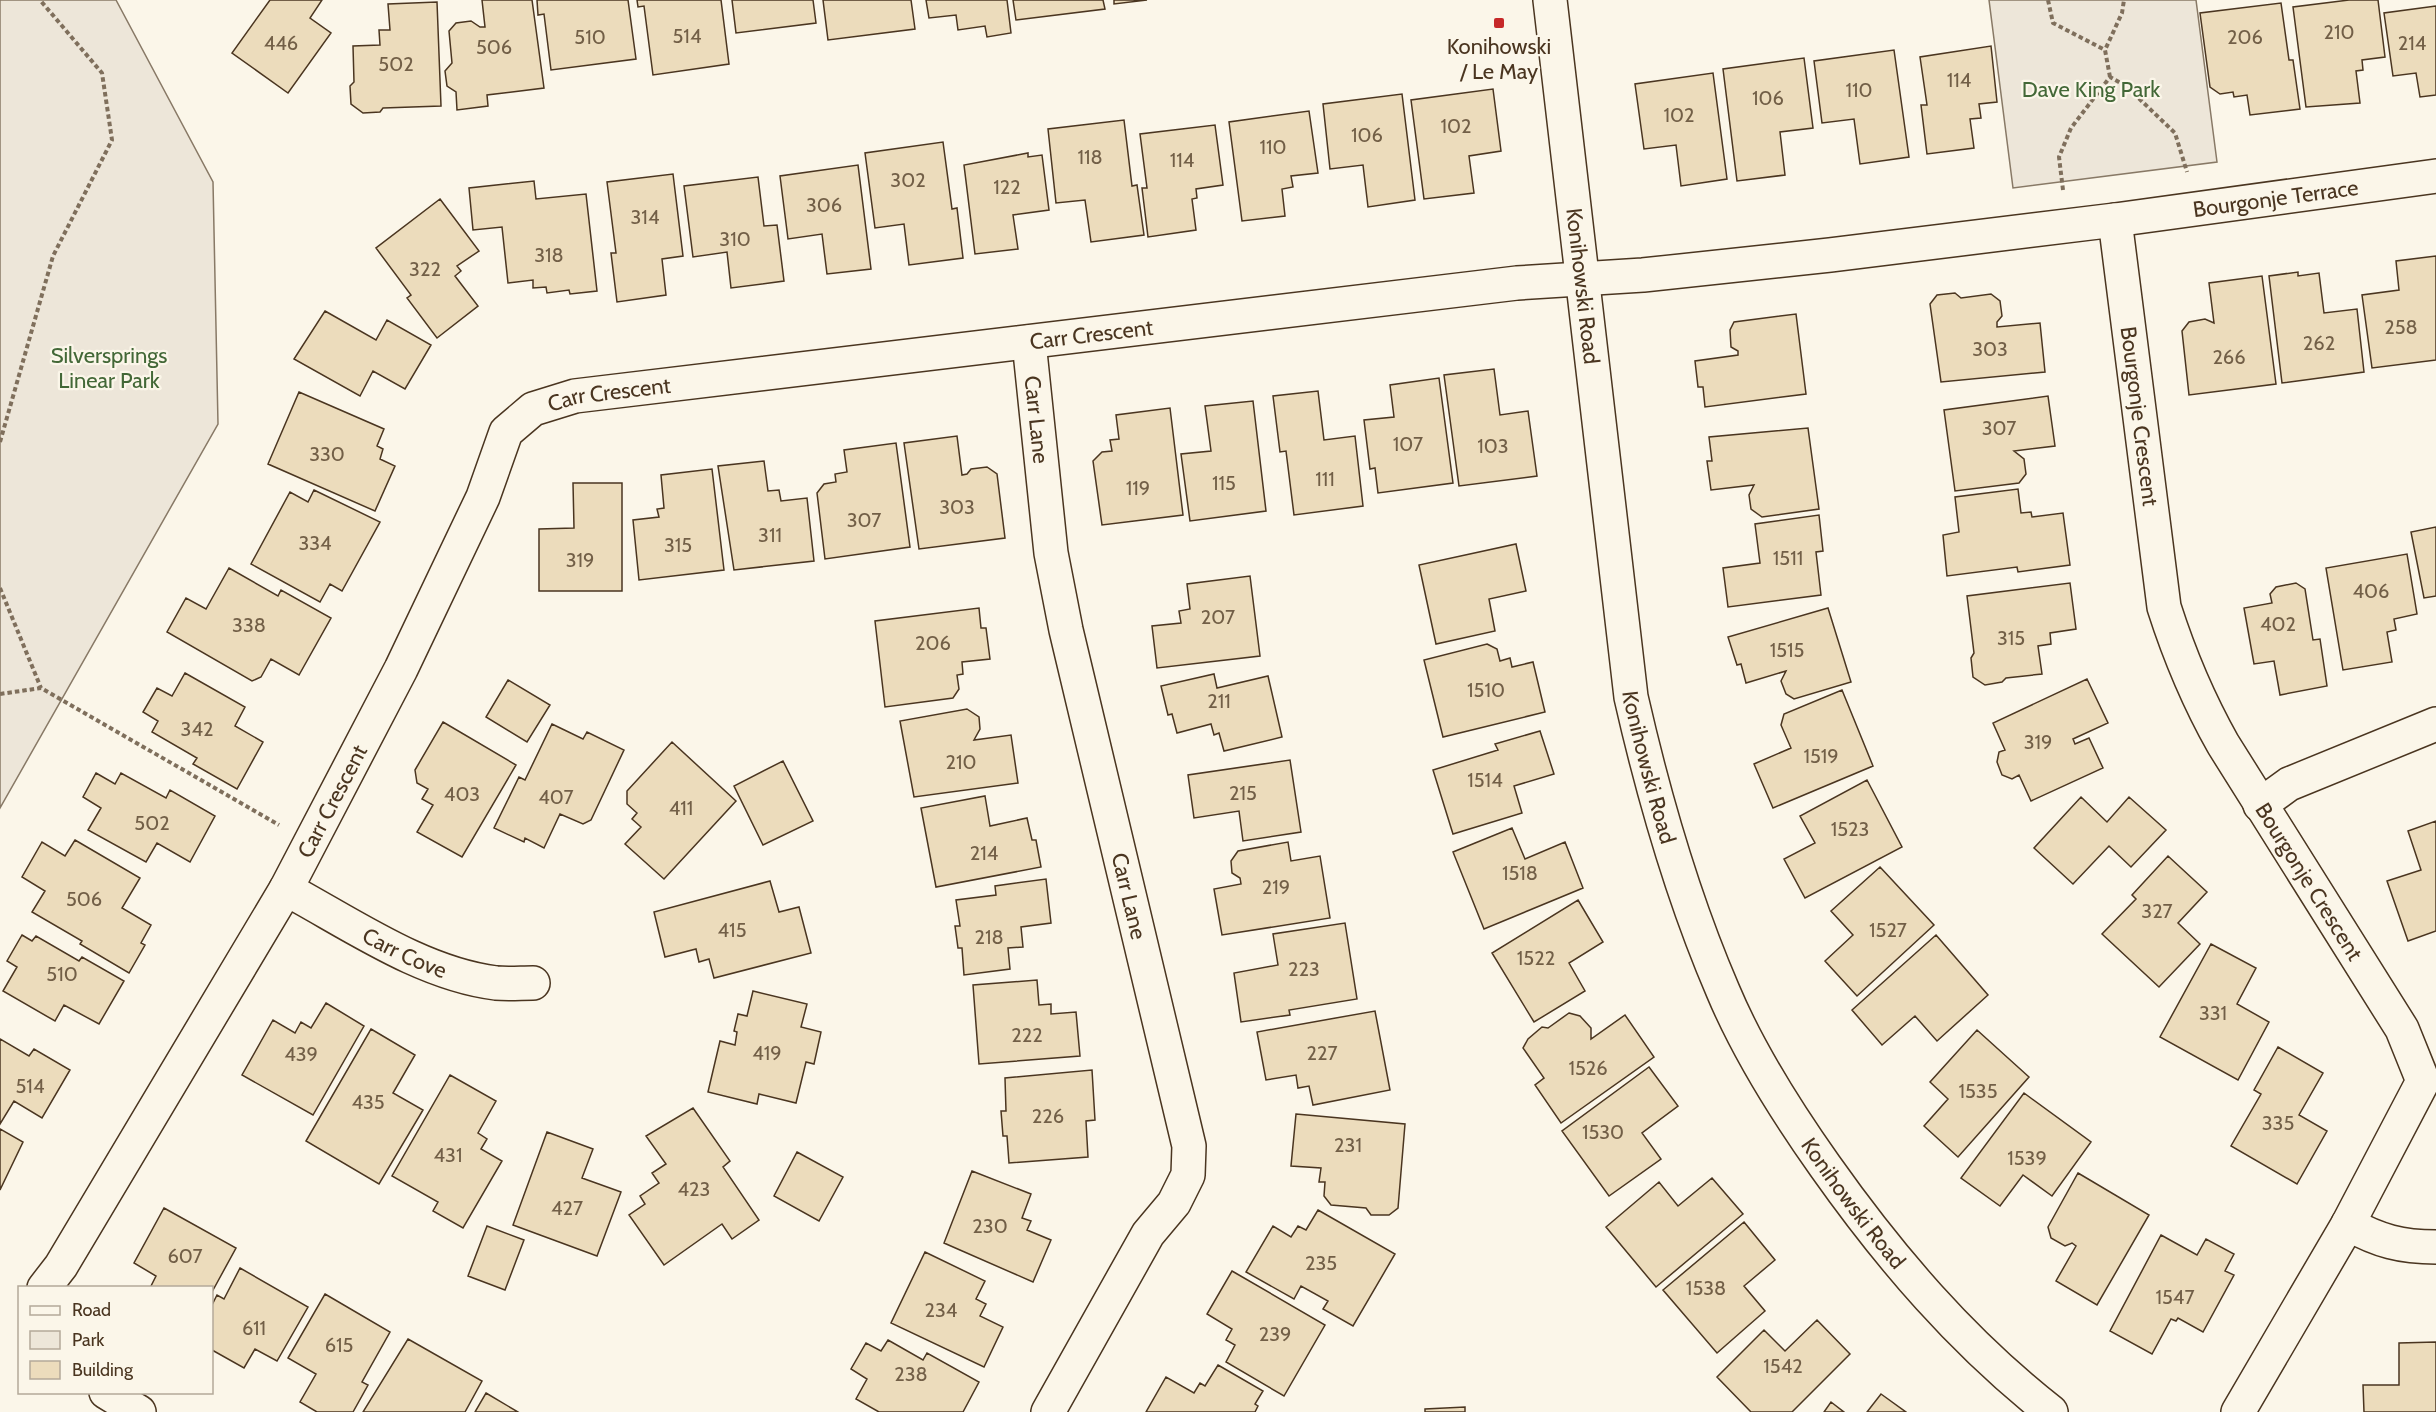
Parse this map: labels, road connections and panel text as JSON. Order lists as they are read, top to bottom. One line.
{"streets":{"street":["Bourgonje Terrace","Konihowski Road","Carr Crescent","Bourgonje Crescent","Carr Lane","Carr Cove"]},"crossings":[["Bourgonje Terrace","Bourgonje Crescent"],["Konihowski Road","Carr Crescent"],["Carr Crescent","Carr Lane"],["Carr Crescent","Carr Cove"]],"parks":["Dave King Park","Silversprings Linear Park"],"places":{"transit":["Konihowski / Le May"]},"house_numbers":["210","514","510","206","446","214","506","502","114","110","106","102","102","106","110","118","114","302","122","306","314","310","318","322","258","262","303","266","307","107","103","330","111","115","119","303","307","311","334","315","1511","319","406","207","402","338","315","206","1515","1510","211","342","319","1519","210","1514","215","403","407","411","502","1523","214","1518","219","506","327","415","1527","218","1522","223","510","331","222","419","227","439","1526","514","1535","435","226","335","1530","231","431","1539","423","427","230","607","235","1538","1547","234","611","239","615","1542","238"],"legend":["Road","Park","Building"]}
